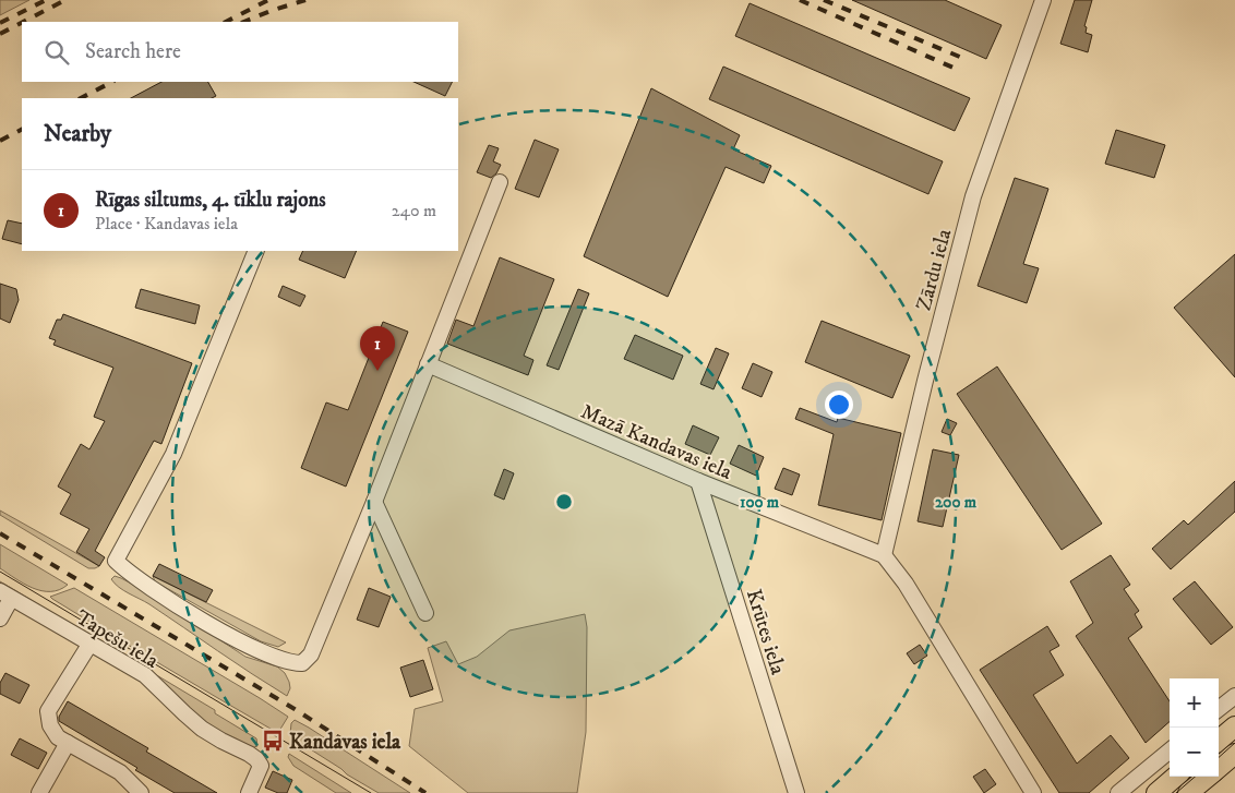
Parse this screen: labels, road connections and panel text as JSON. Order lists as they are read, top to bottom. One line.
{"streets":{"street":["Zārdu iela","Mazā Kandavas iela","Krūtes iela","Tapešu iela"]},"crossings":[["Zārdu iela","Mazā Kandavas iela"],["Mazā Kandavas iela","Krūtes iela"]],"places":{"bus stop":["Kandavas iela"]},"page":{"search":"Search here","heading":"Nearby","list":[{"mark":"1","name":"Rīgas siltums, 4. tīklu rajons","note":"Place · Kandavas iela","value":"240 m"}],"pins":"1","map_buttons":["+","−"]},"rings":["100 m","200 m"]}
